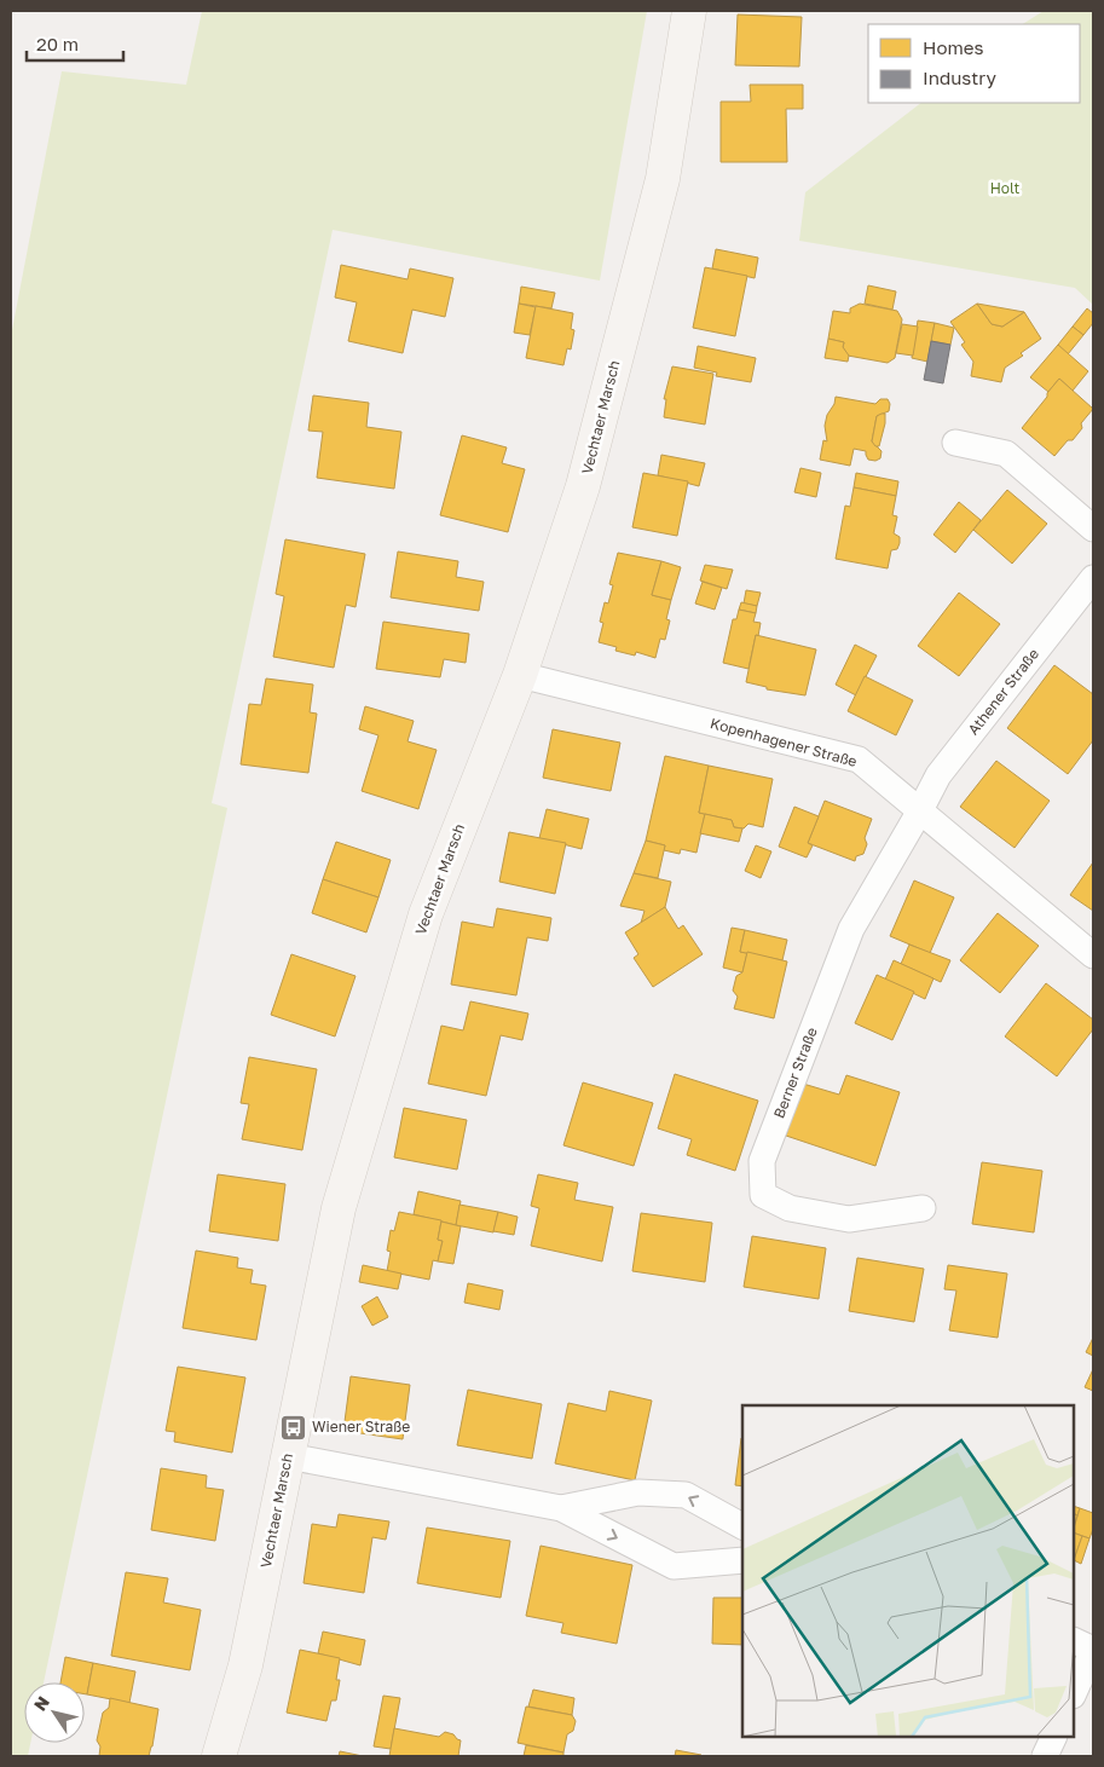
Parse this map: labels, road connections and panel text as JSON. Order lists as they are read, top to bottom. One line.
{"streets":{"street":["Vechtaer Marsch","Athener Straße","Kopenhagener Straße","Berner Straße"]},"crossings":[["Vechtaer Marsch","Kopenhagener Straße"],["Athener Straße","Kopenhagener Straße"],["Athener Straße","Berner Straße"],["Kopenhagener Straße","Berner Straße"]],"parks":["Holt"],"places":{"bus stop":["Wiener Straße"]},"legend":["Homes","Industry"],"scale_bar":"20 m","north":"top left"}
